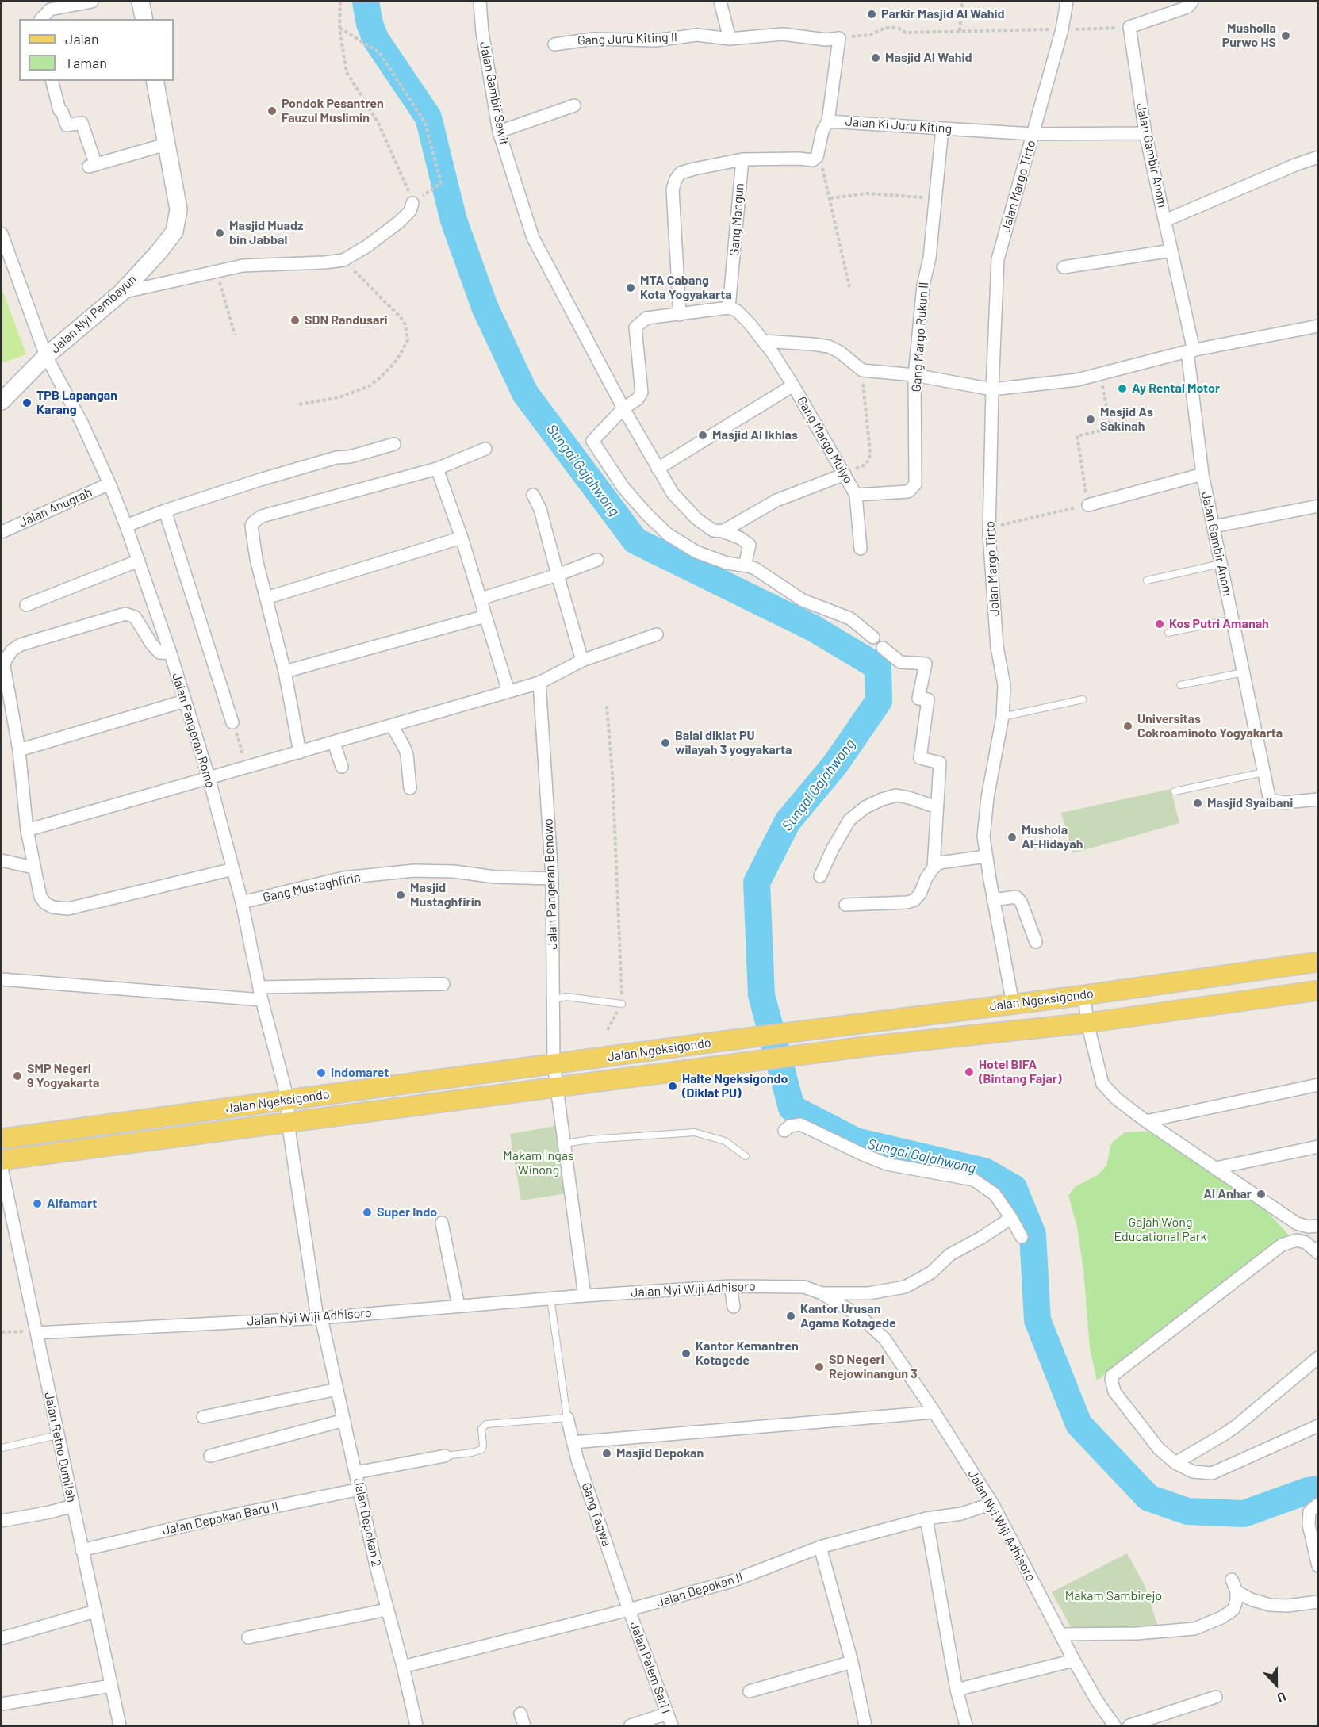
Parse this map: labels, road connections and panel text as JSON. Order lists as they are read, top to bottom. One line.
{"streets":{"main road":["Jalan Ngeksigondo"],"street":["Gang Juru Kiting II","Jalan Gambir Sawit","Jalan Ki Juru Kiting","Jalan Gambir Anom","Jalan Margo Tirto","Gang Mangun","Jalan Nyi Pembayun","Gang Margo Rukun II","Gang Margo Mulyo","Jalan Anugrah","Jalan Pangeran Romo","Jalan Pangeran Benowo","Gang Mustaghfirin","Jalan Nyi Wiji Adhisoro","Jalan Retno Dumilah","Gang Taqwa","Jalan Depokan Baru II","Jalan Depokan 2","Jalan Depokan II","Jalan Palem Sari I"]},"crossings":[["Jalan Ki Juru Kiting","Jalan Gambir Anom"],["Jalan Ki Juru Kiting","Jalan Margo Tirto"],["Jalan Ki Juru Kiting","Gang Margo Rukun II"],["Jalan Margo Tirto","Jalan Ngeksigondo"],["Gang Mangun","Gang Margo Mulyo"],["Jalan Nyi Pembayun","Jalan Pangeran Romo"],["Gang Margo Rukun II","Gang Margo Mulyo"],["Jalan Anugrah","Jalan Pangeran Romo"],["Jalan Pangeran Romo","Gang Mustaghfirin"],["Jalan Pangeran Romo","Jalan Ngeksigondo"],["Jalan Pangeran Romo","Jalan Nyi Wiji Adhisoro"],["Jalan Pangeran Romo","Jalan Depokan 2"],["Jalan Pangeran Benowo","Gang Mustaghfirin"],["Jalan Pangeran Benowo","Jalan Ngeksigondo"],["Jalan Pangeran Benowo","Jalan Nyi Wiji Adhisoro"],["Jalan Nyi Wiji Adhisoro","Jalan Retno Dumilah"],["Jalan Nyi Wiji Adhisoro","Jalan Depokan 2"],["Jalan Nyi Wiji Adhisoro","Jalan Depokan II"],["Jalan Retno Dumilah","Jalan Depokan Baru II"],["Gang Taqwa","Jalan Depokan II"],["Gang Taqwa","Jalan Palem Sari I"],["Jalan Depokan Baru II","Jalan Depokan 2"],["Jalan Depokan 2","Jalan Depokan II"],["Jalan Depokan II","Jalan Palem Sari I"]],"water":["Sungai Gajahwong"],"parks":["Makam Ingas Winong","Gajah Wong Educational Park","Makam Sambirejo"],"places":["Parkir Masjid Al Wahid","Musholla Purwo HS","Masjid Al Wahid","Pondok Pesantren Fauzul Muslimin","Masjid Muadz bin Jabbal","MTA Cabang Kota Yogyakarta","SDN Randusari","Ay Rental Motor","TPB Lapangan Karang","Masjid As Sakinah","Masjid Al Ikhlas","Kos Putri Amanah","Universitas Cokroaminoto Yogyakarta","Balai diklat PU wilayah 3 yogyakarta","Masjid Syaibani","Mushola Al-Hidayah","Masjid Mustaghfirin","Hotel BIFA (Bintang Fajar)","Indomaret","SMP Negeri 9 Yogyakarta","Halte Ngeksigondo (Diklat PU)","Al Anhar","Alfamart","Super Indo","Kantor Urusan Agama Kotagede","Kantor Kemantren Kotagede","SD Negeri Rejowinangun 3","Masjid Depokan"],"legend":["Jalan","Taman"],"north":"bottom"}
